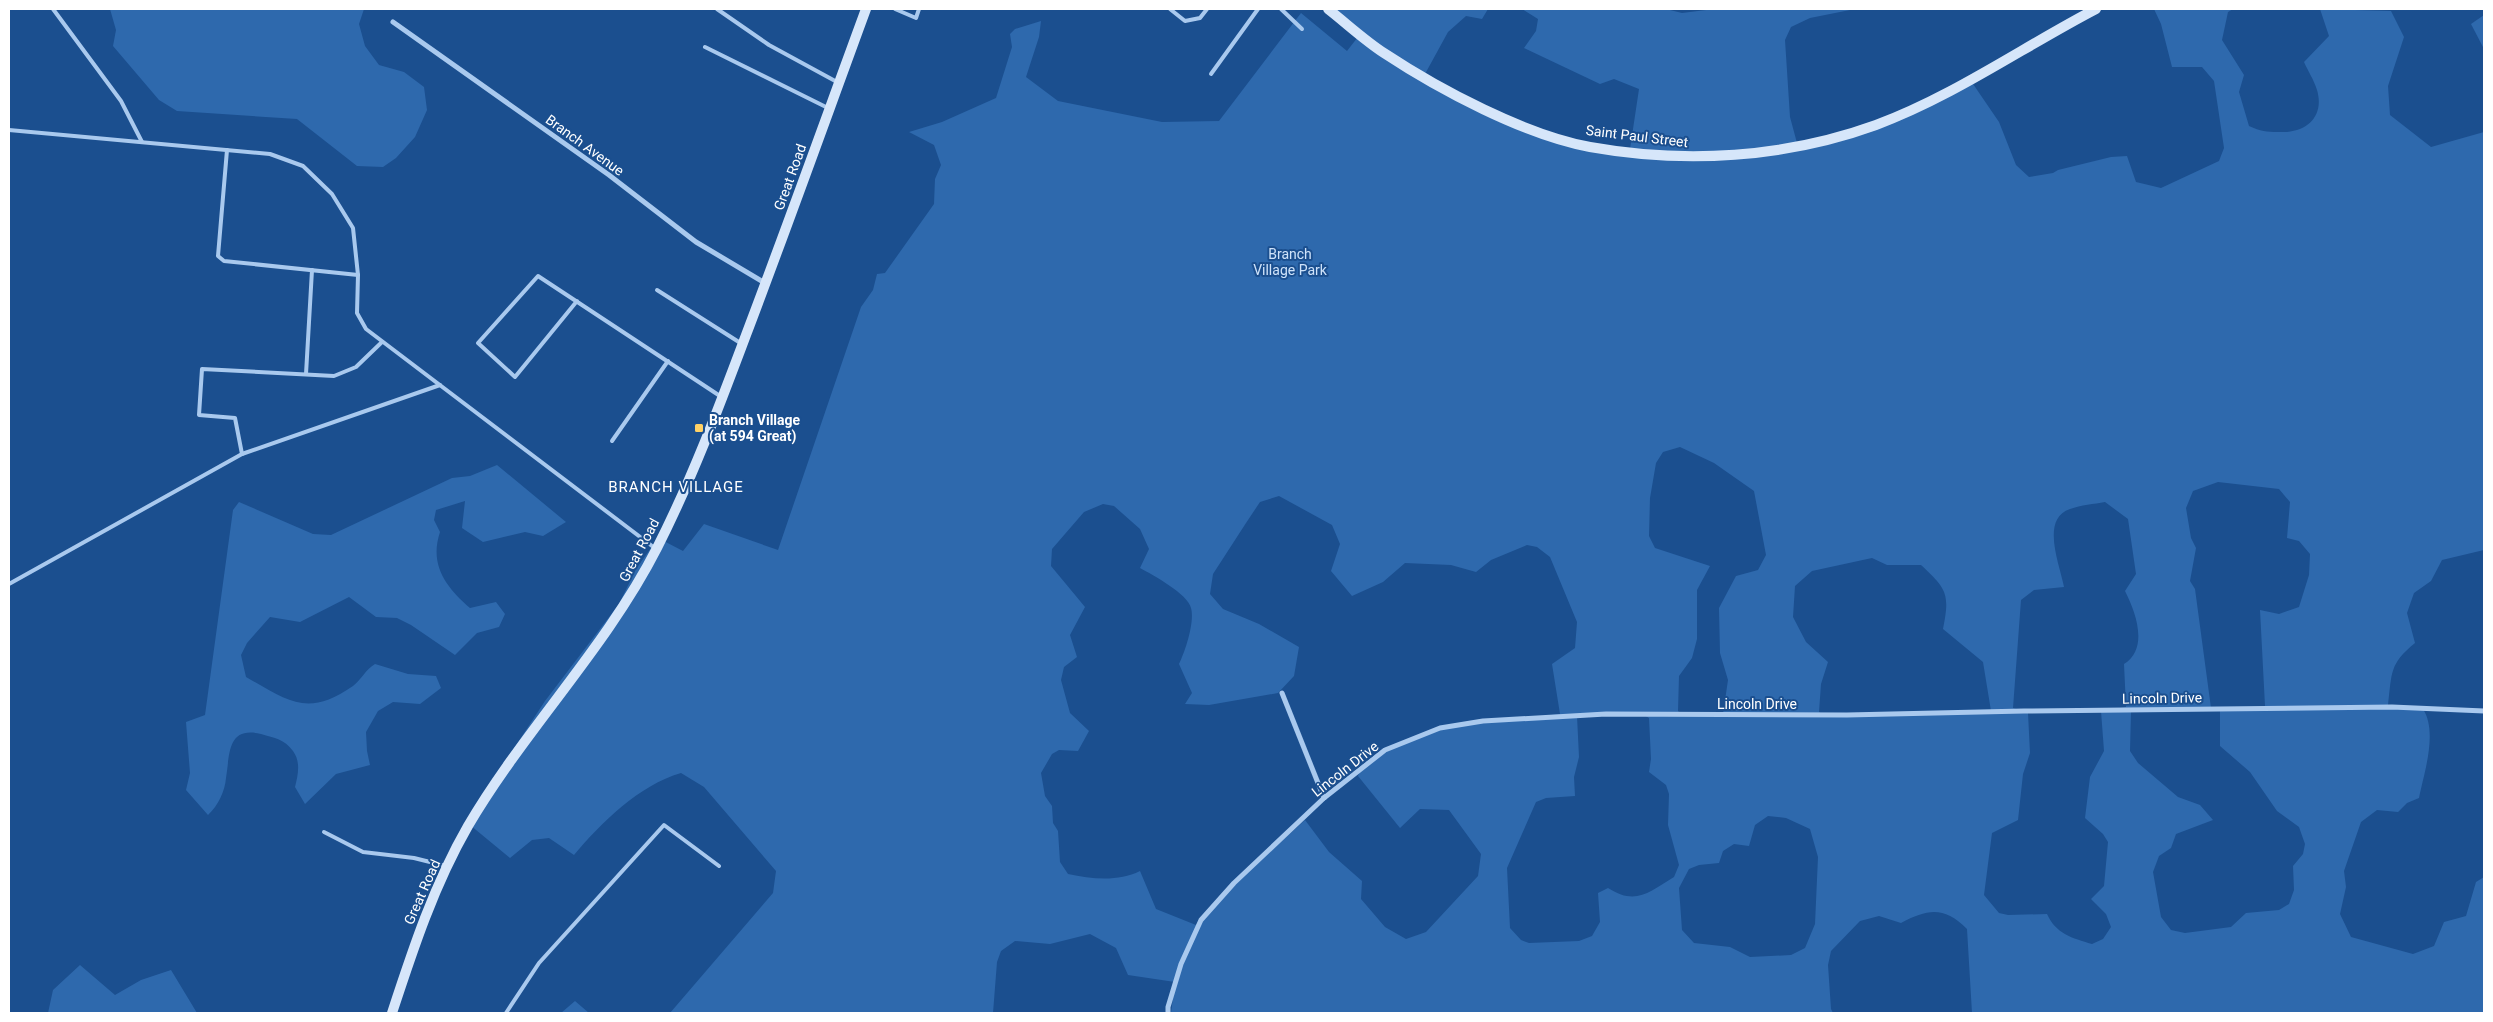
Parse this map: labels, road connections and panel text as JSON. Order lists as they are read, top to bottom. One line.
{"streets":{"main road":["Saint Paul Street","Great Road"],"street":["Branch Avenue","Lincoln Drive"]},"crossings":[["Branch Avenue","Great Road"]],"districts":["BRANCH VILLAGE"],"parks":["Branch Village Park"],"places":{"transit":["Branch Village (at 594 Great)"]}}
